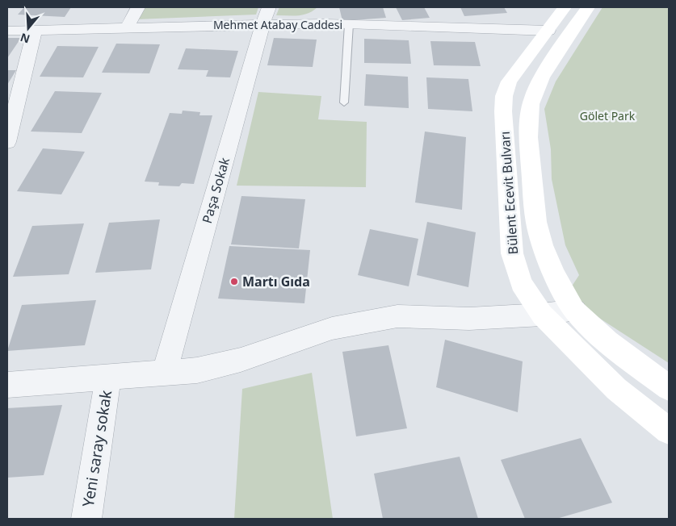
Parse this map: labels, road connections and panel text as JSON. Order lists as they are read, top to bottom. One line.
{"streets":{"main road":["Bülent Ecevit Bulvarı"],"street":["Mehmet Atabay Caddesi","Paşa Sokak","Yeni saray sokak"]},"crossings":[["Mehmet Atabay Caddesi","Paşa Sokak"],["Mehmet Atabay Caddesi","Bülent Ecevit Bulvarı"]],"parks":["Gölet Park"],"places":["Martı Gıda"],"north":"bottom"}
